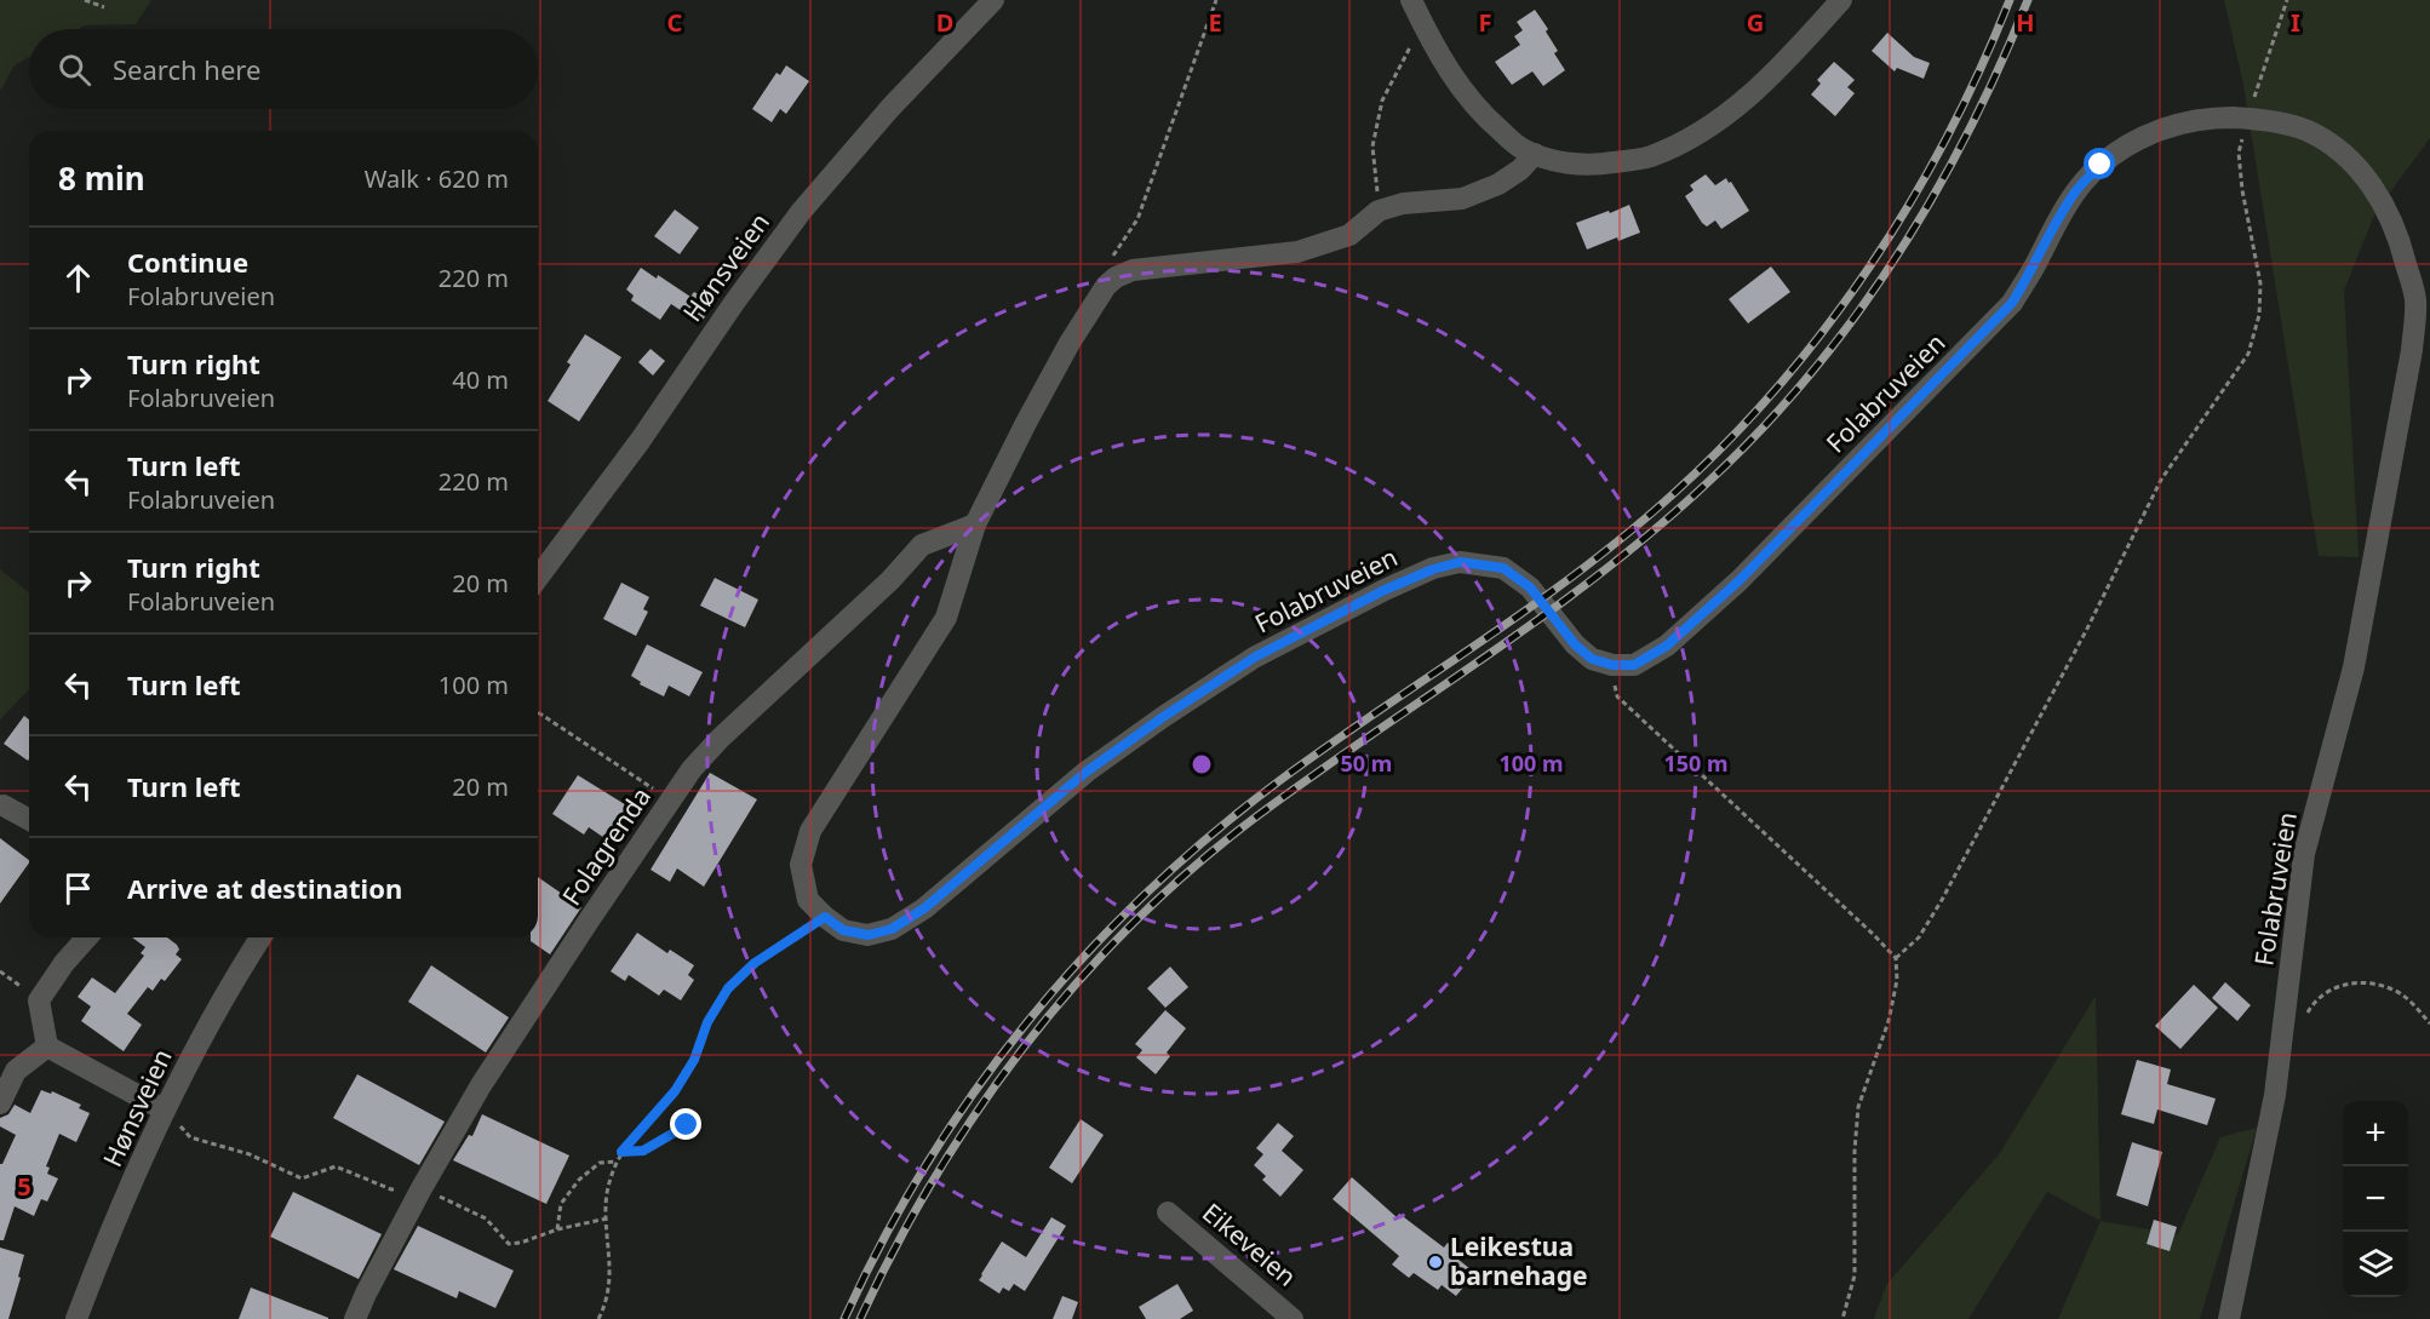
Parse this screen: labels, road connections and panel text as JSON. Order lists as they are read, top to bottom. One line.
{"streets":{"street":["Hønsveien","Folabruveien","Folagrenda","Eikeveien"]},"crossings":[["Folabruveien","Folagrenda"]],"places":["Leikestua barnehage"],"page":{"search":"Search here","heading":["8 min","Walk · 620 m"],"list":[["Continue","Folabruveien","220 m"],["Turn right","Folabruveien","40 m"],["Turn left","Folabruveien","220 m"],["Turn right","Folabruveien","20 m"],["Turn left","100 m"],["Turn left","20 m"],"Arrive at destination"],"map_buttons":["+","−"]},"grid":{"columns":["C","D","E","F","G","H","I"],"rows":["5"]},"rings":["50 m","100 m","150 m"]}
